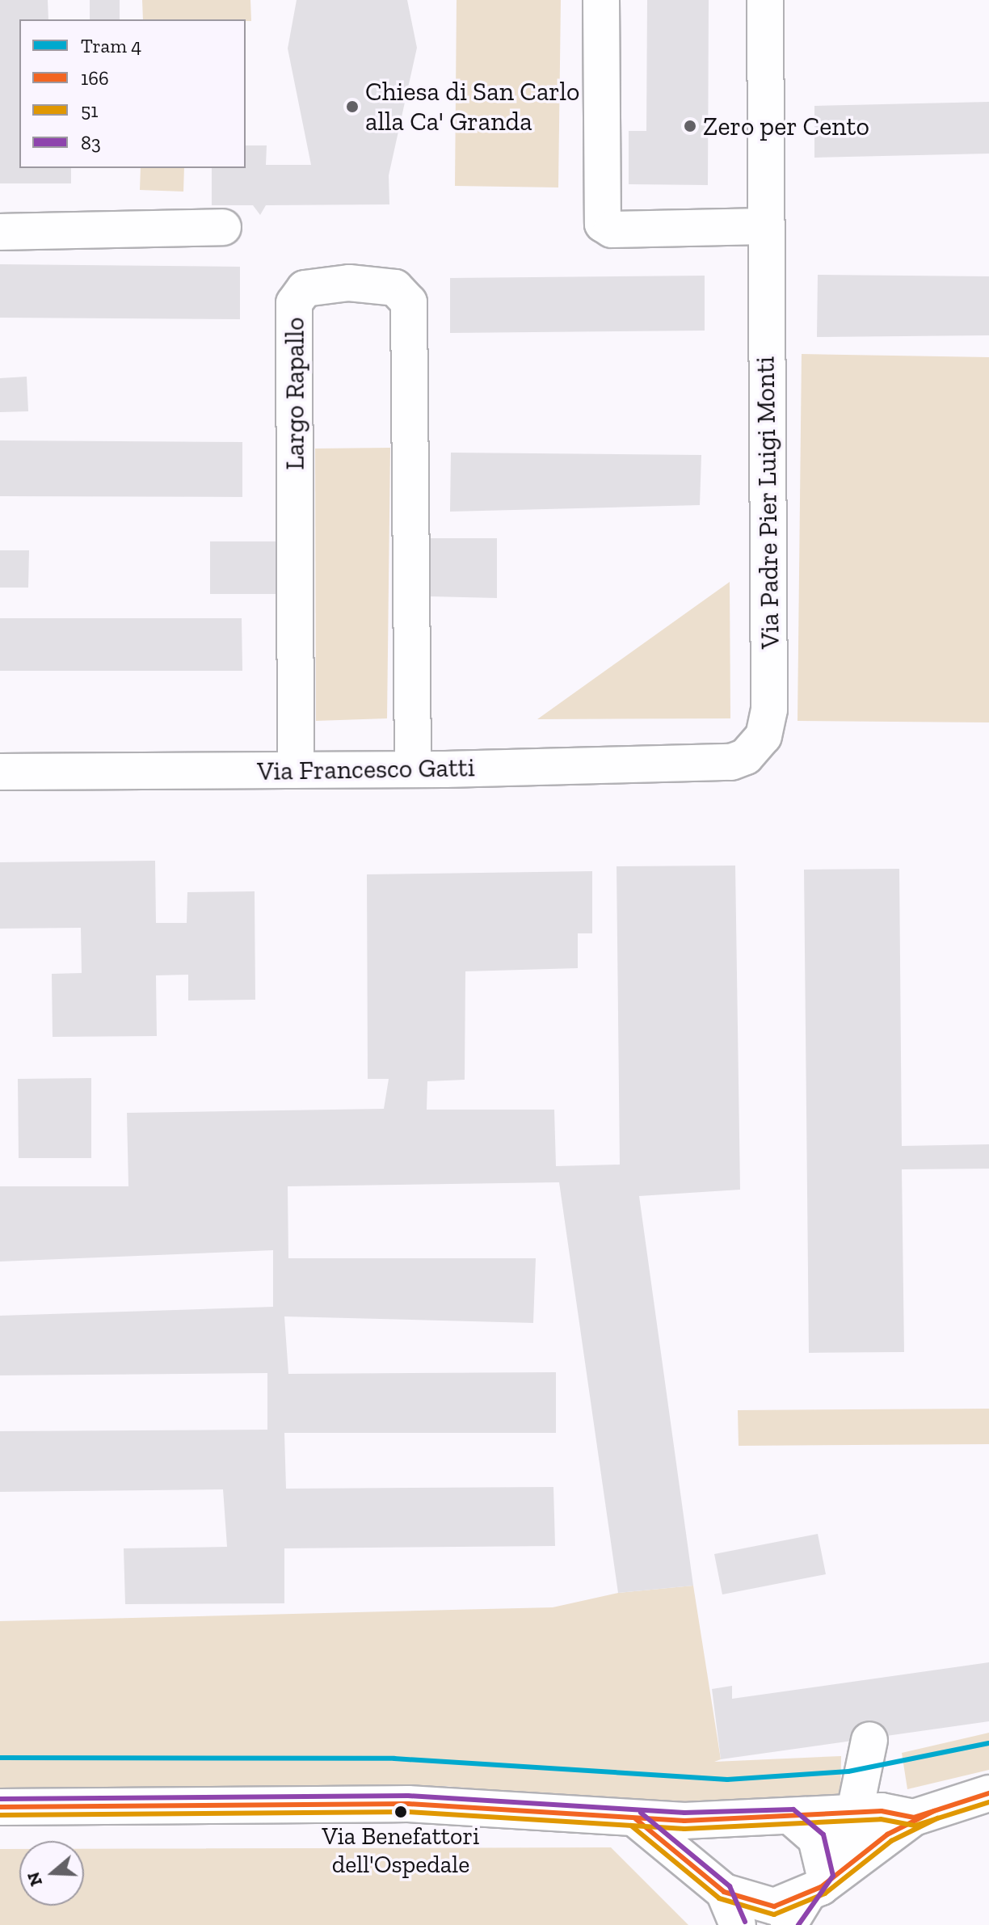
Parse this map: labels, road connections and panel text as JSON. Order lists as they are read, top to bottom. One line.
{"streets":{"street":["Largo Rapallo","Via Padre Pier Luigi Monti","Via Francesco Gatti"]},"crossings":[["Largo Rapallo","Via Francesco Gatti"],["Via Padre Pier Luigi Monti","Via Francesco Gatti"]],"places":["Chiesa di San Carlo alla Ca' Granda","Zero per Cento","Via Benefattori dell'Ospedale"],"lines":["tram line 4","transit line 166","transit line 83","transit line 51"],"legend":["Tram 4","166","51","83"],"north":"left"}
